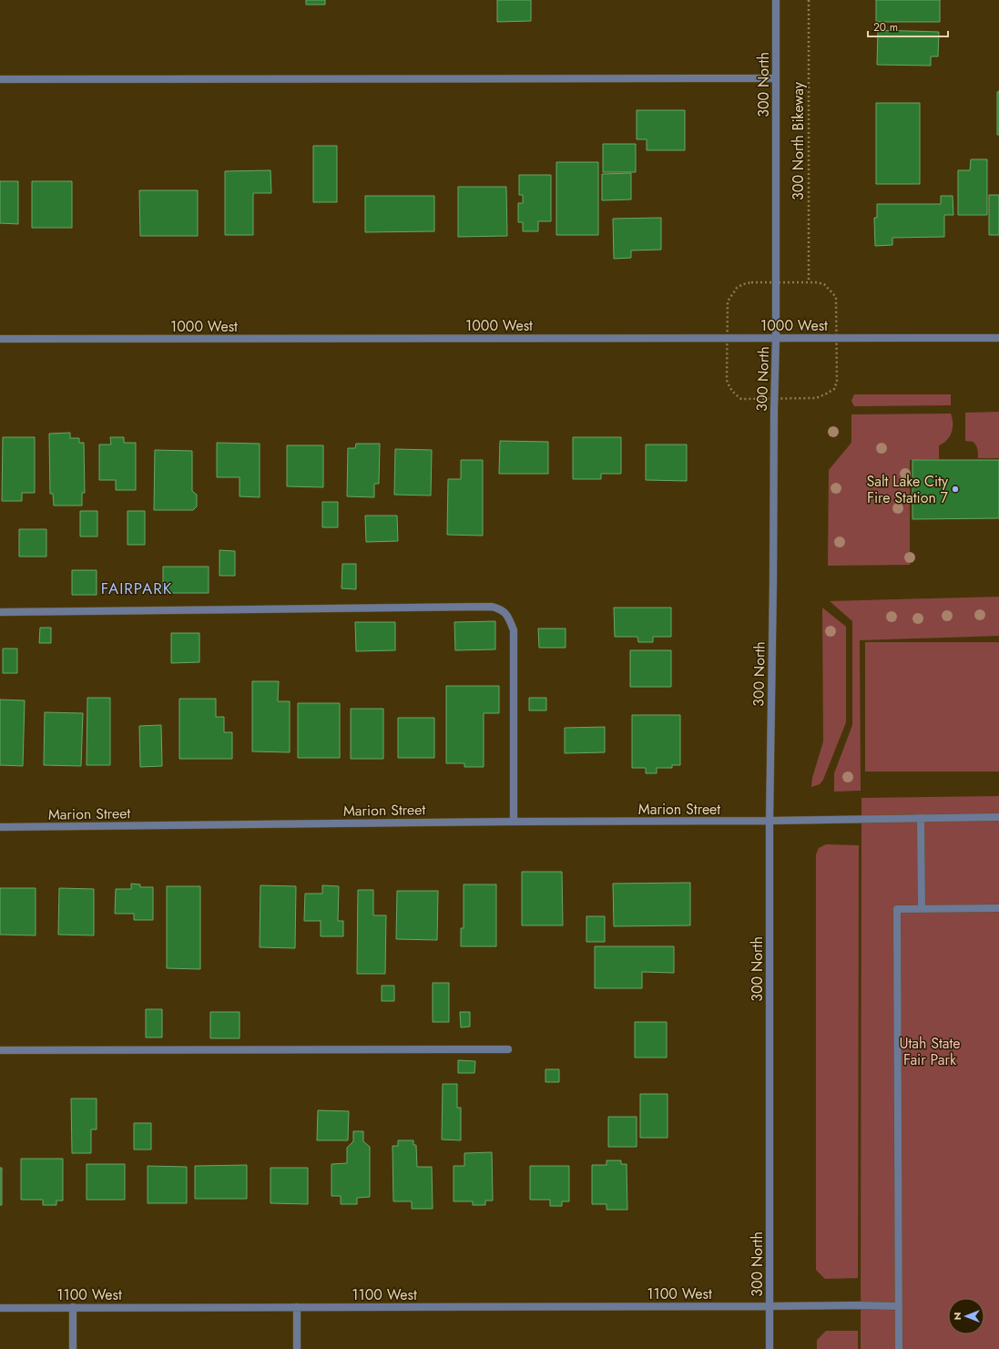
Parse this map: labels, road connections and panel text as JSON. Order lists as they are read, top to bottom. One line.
{"streets":{"street":["300 North","1000 West","Marion Street","1100 West"],"path":["300 North Bikeway"]},"crossings":[["300 North","1000 West"],["300 North","Marion Street"],["300 North","1100 West"]],"districts":["FAIRPARK"],"parks":["Utah State Fair Park"],"places":["Salt Lake City Fire Station 7"],"scale_bar":"20 m","north":"left"}
